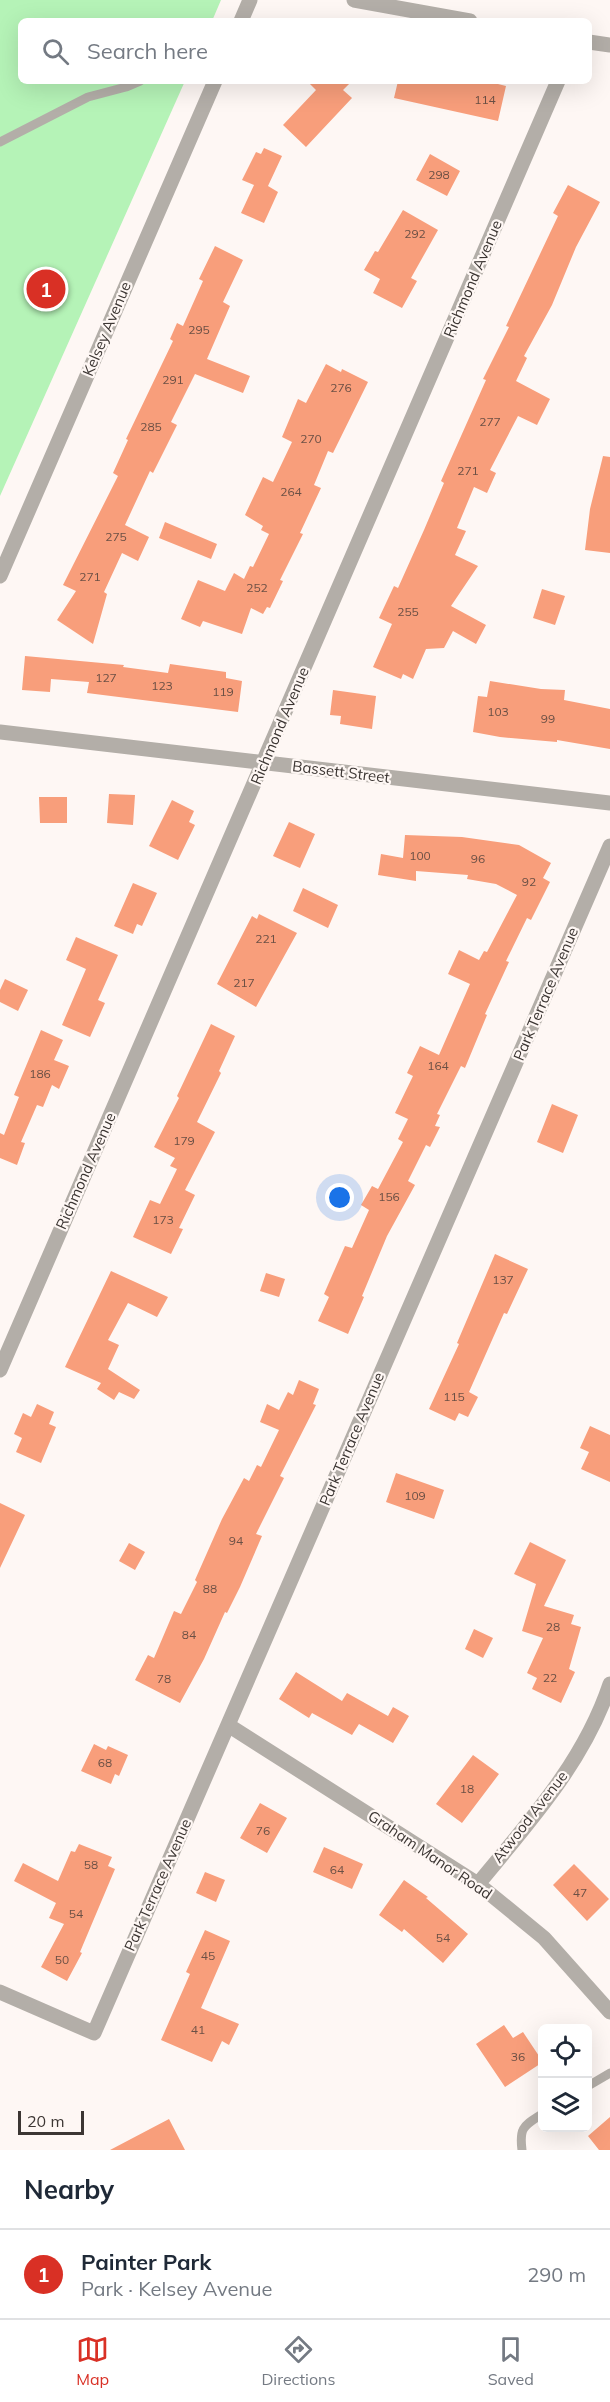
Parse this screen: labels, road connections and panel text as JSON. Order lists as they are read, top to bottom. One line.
{"streets":{"street":["Richmond Avenue","Kelsey Avenue","Bassett Street","Park Terrace Avenue","Atwood Avenue","Graham Manor Road"]},"crossings":[["Richmond Avenue","Bassett Street"],["Park Terrace Avenue","Graham Manor Road"],["Atwood Avenue","Graham Manor Road"]],"house_numbers":["114","298","292","295","291","276","277","285","270","271","264","275","271","252","255","127","123","119","103","99","100","96","92","221","217","164","186","179","156","173","137","115","109","94","88","28","84","22","78","68","18","76","58","64","47","54","54","45","50","41","36"],"scale_bar":"20 m","page":{"search":"Search here","pins":"1","scale":"20 m","heading":"Nearby","list":[{"mark":"1","name":"Painter Park","note":"Park · Kelsey Avenue","value":"290 m"}],"nav":["Map","Directions","Saved"]}}
